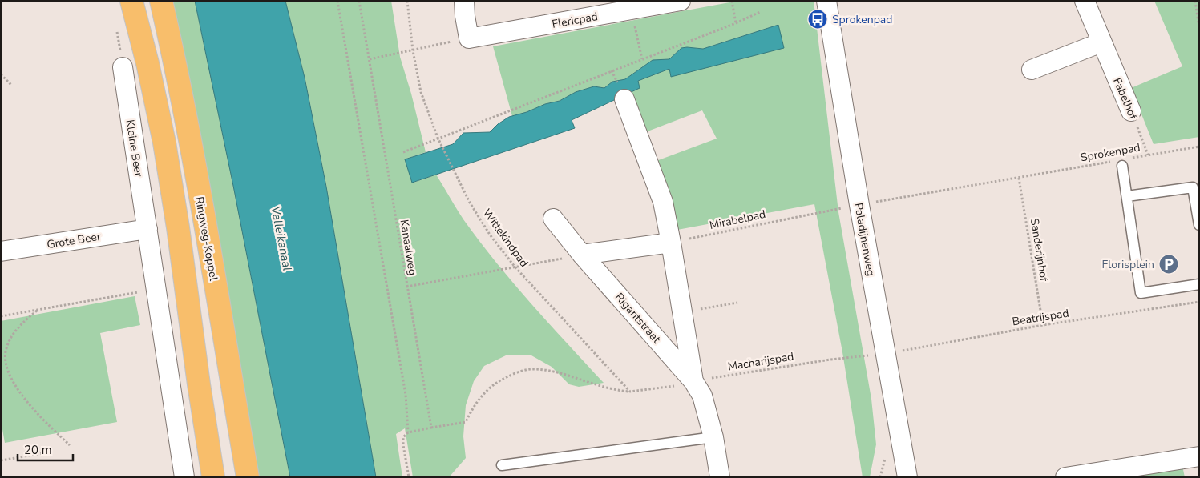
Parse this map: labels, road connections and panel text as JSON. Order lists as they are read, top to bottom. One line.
{"streets":{"main road":["Ringweg-Koppel"],"street":["Flericpad","Fabelhof","Kleine Beer","Paladijnenweg","Grote Beer","Rigantstraat"],"path":["Sprokenpad","Mirabelpad","Wittekindpad","Kanaalweg","Sanderijnhof","Beatrijspad","Macharijspad"]},"crossings":[["Fabelhof","Sprokenpad"],["Kleine Beer","Grote Beer"],["Sprokenpad","Mirabelpad"],["Sprokenpad","Paladijnenweg"],["Sprokenpad","Sanderijnhof"],["Mirabelpad","Paladijnenweg"],["Mirabelpad","Rigantstraat"],["Paladijnenweg","Beatrijspad"],["Sanderijnhof","Beatrijspad"],["Beatrijspad","Macharijspad"],["Rigantstraat","Macharijspad"]],"water":["Valleikanaal"],"places":{"bus stop":["Sprokenpad"],"parking":["Florisplein"]},"scale_bar":"20 m"}
